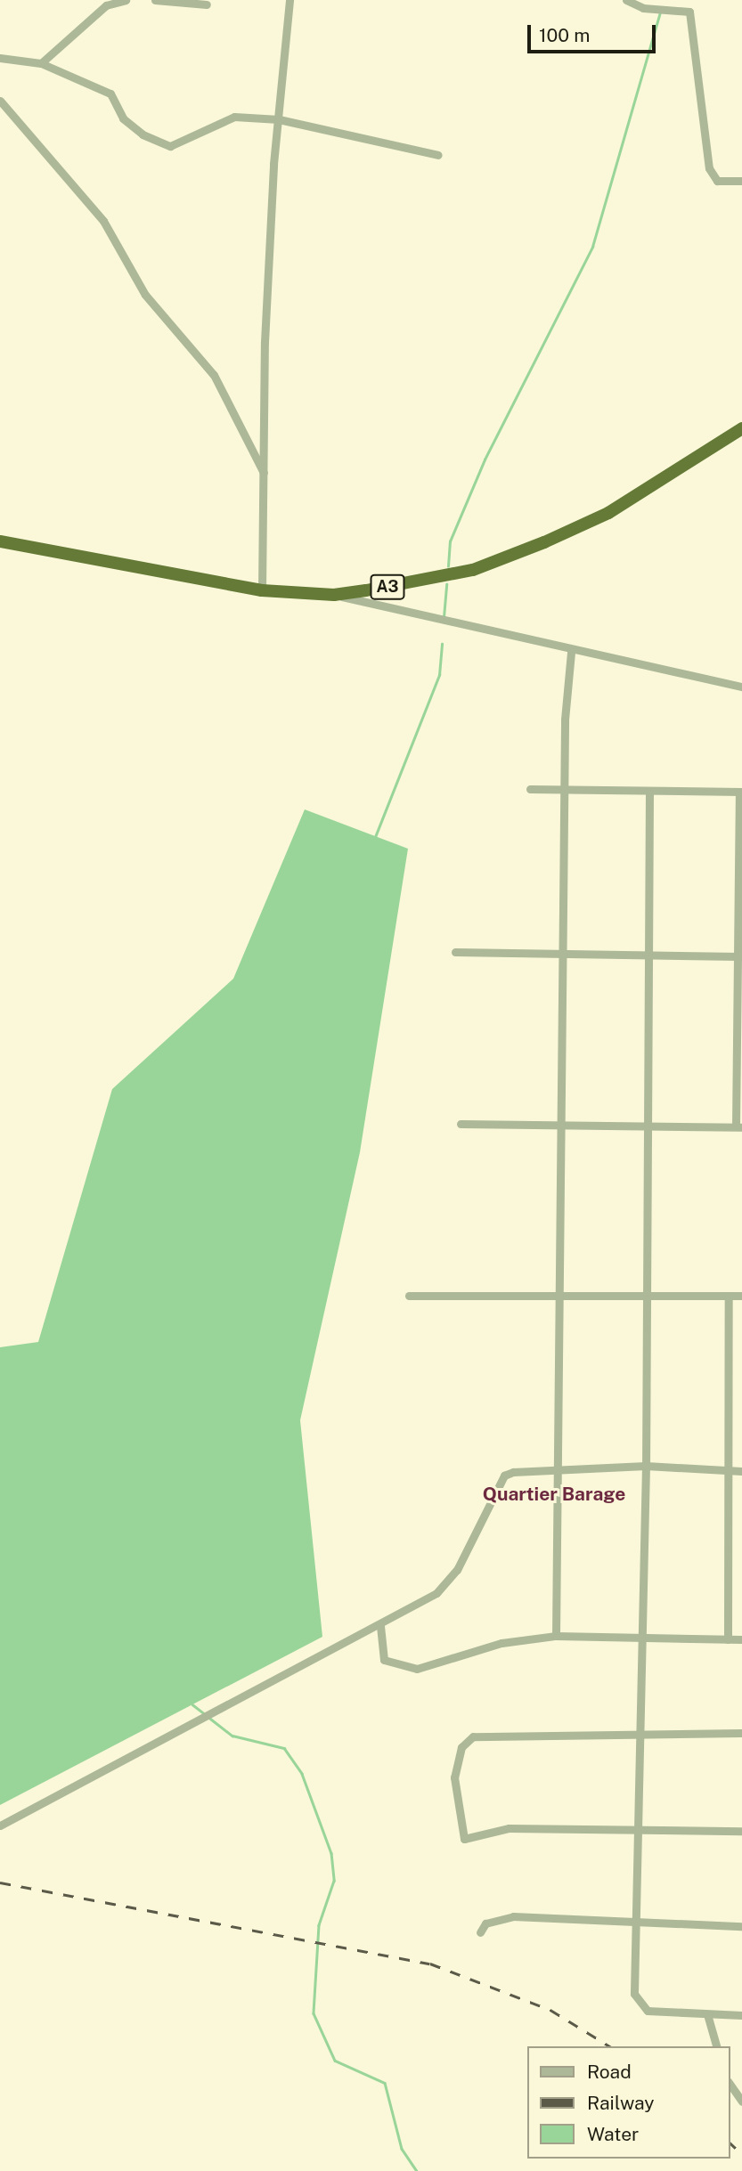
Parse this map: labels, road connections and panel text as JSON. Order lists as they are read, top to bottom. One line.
{"streets":{"highway":["A3"]},"districts":["Quartier Barage"],"legend":["Road","Railway","Water"],"scale_bar":"100 m"}
